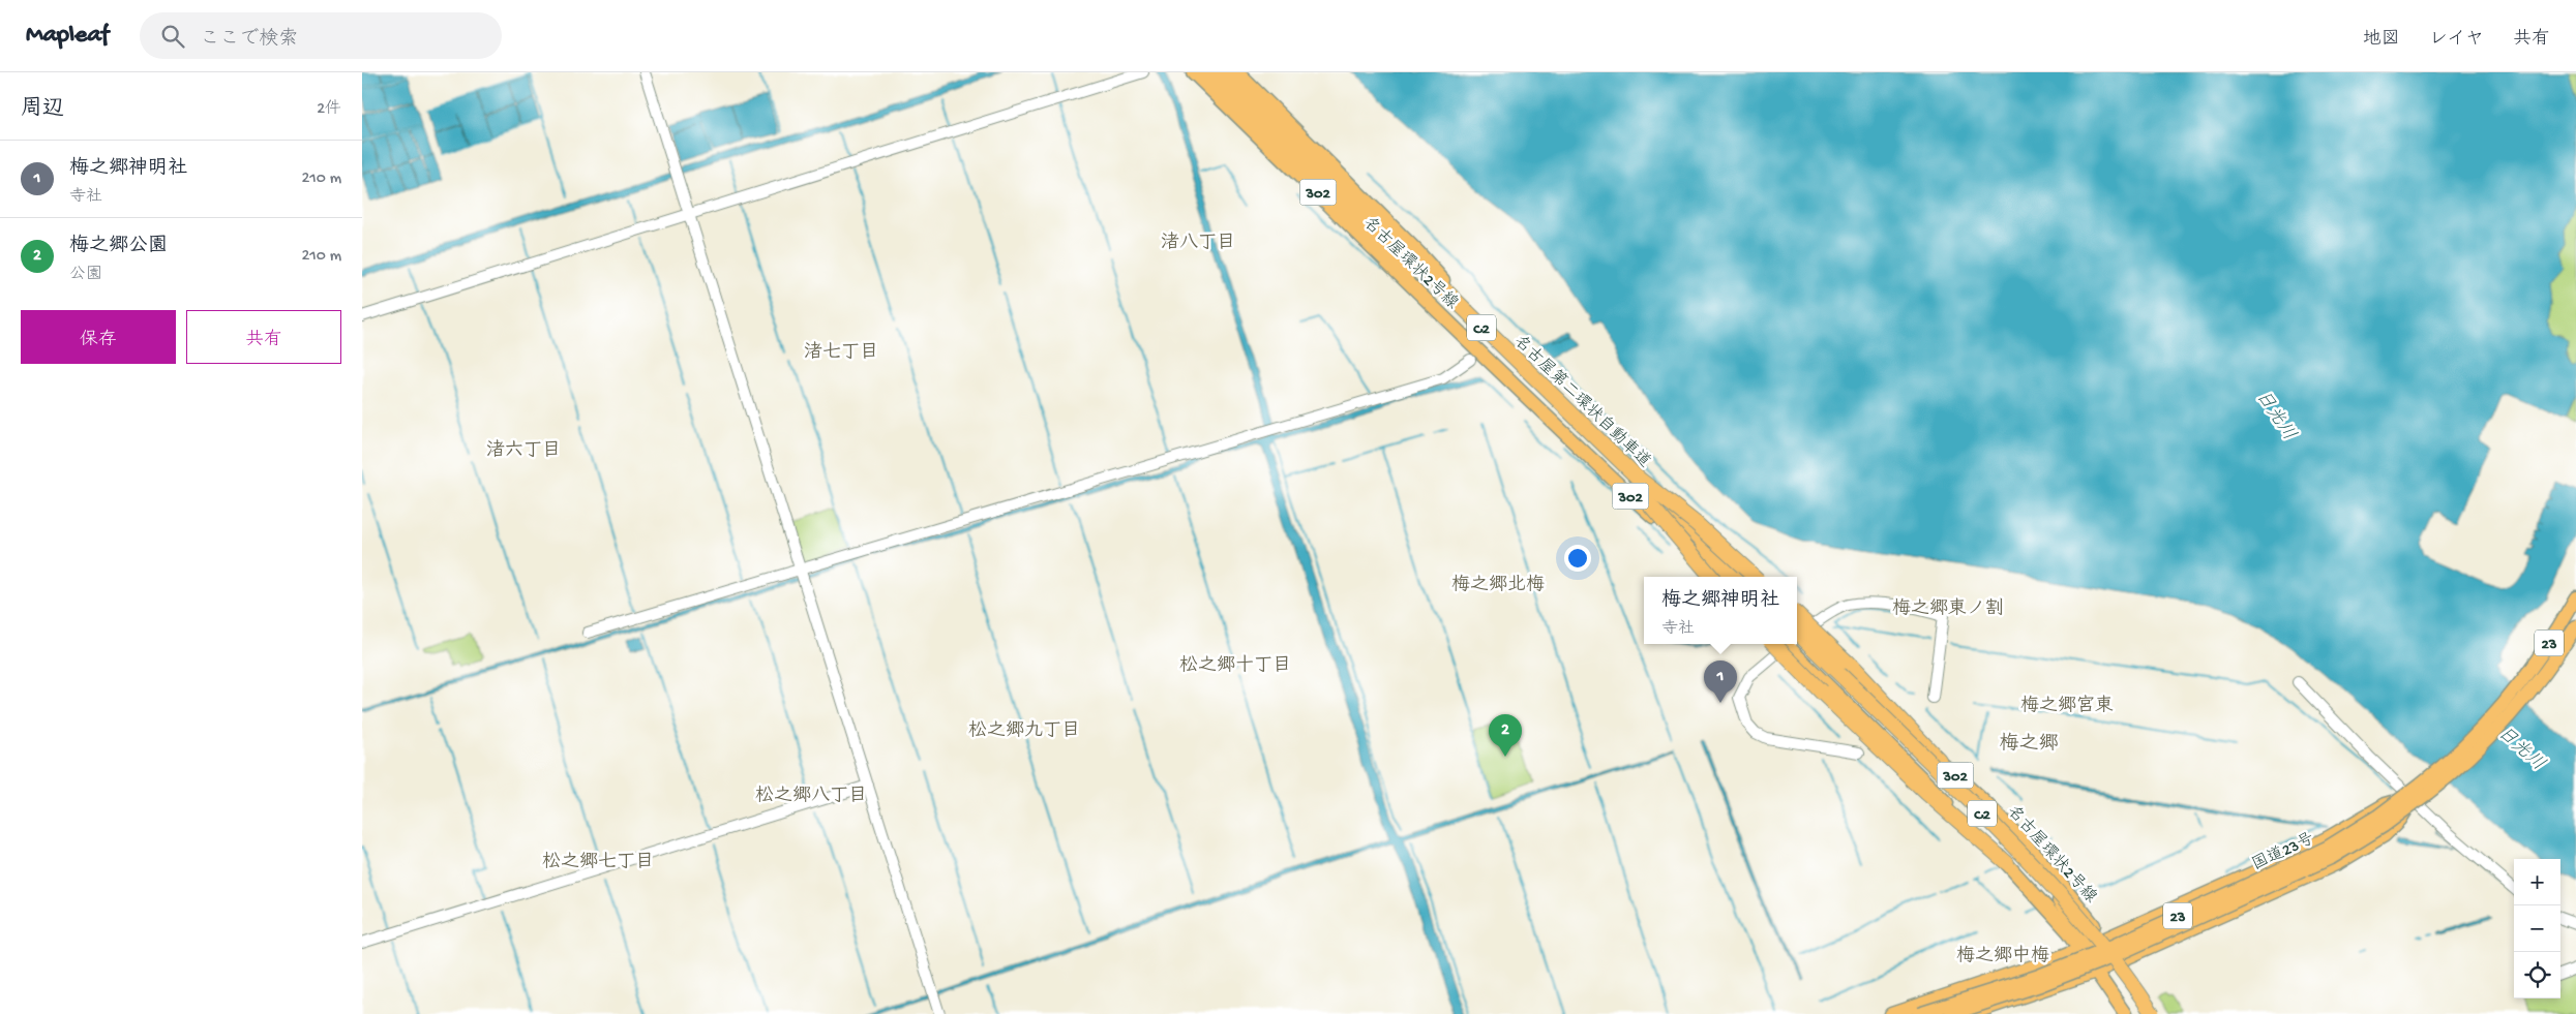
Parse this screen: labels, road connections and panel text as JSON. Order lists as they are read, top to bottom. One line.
{"streets":{"highway":["302","名古屋環状2号線","C2","名古屋第二環状自動車道","23","国道23号"]},"crossings":[["名古屋環状2号線","C2"]],"districts":["渚八丁目","渚七丁目","渚六丁目","梅之郷北梅","梅之郷東ノ割","松之郷十丁目","梅之郷宮東","松之郷九丁目","梅之郷","松之郷八丁目","松之郷七丁目","梅之郷中梅"],"water":["日光川"],"page":{"header":"Mapleaf","search":"ここで検索","nav":["地図","レイヤ","共有"],"heading":["周辺","2件"],"list":[{"mark":"1","name":"梅之郷神明社","note":"寺社","value":"210 m"},{"mark":"2","name":"梅之郷公園","note":"公園","value":"210 m"}],"buttons":["保存","共有"],"popup":["梅之郷神明社","寺社"],"pins":["1","2"],"map_buttons":["+","−"]}}
